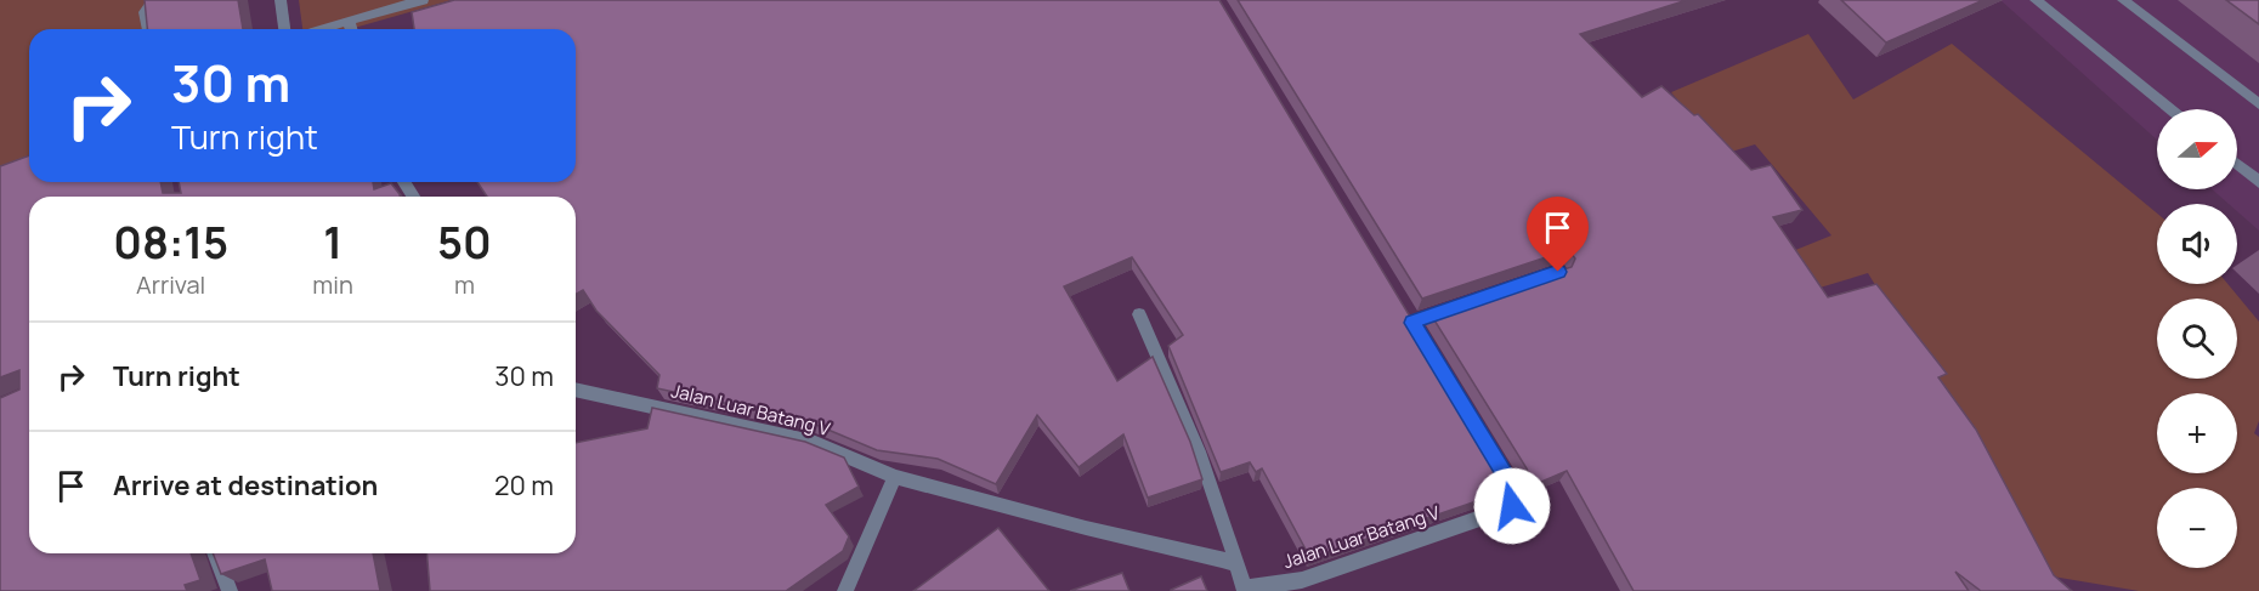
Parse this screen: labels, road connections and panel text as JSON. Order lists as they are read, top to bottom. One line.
{"streets":{"street":["Jalan Luar Batang V"]},"north":"right","page":{"turn":["30 m","Turn right"],"map_buttons":["+","−"],"eta":["08:15","Arrival","1","min","50","m"],"list":[{"name":"Turn right","value":"30 m"},{"name":"Arrive at destination","value":"20 m"}]}}
